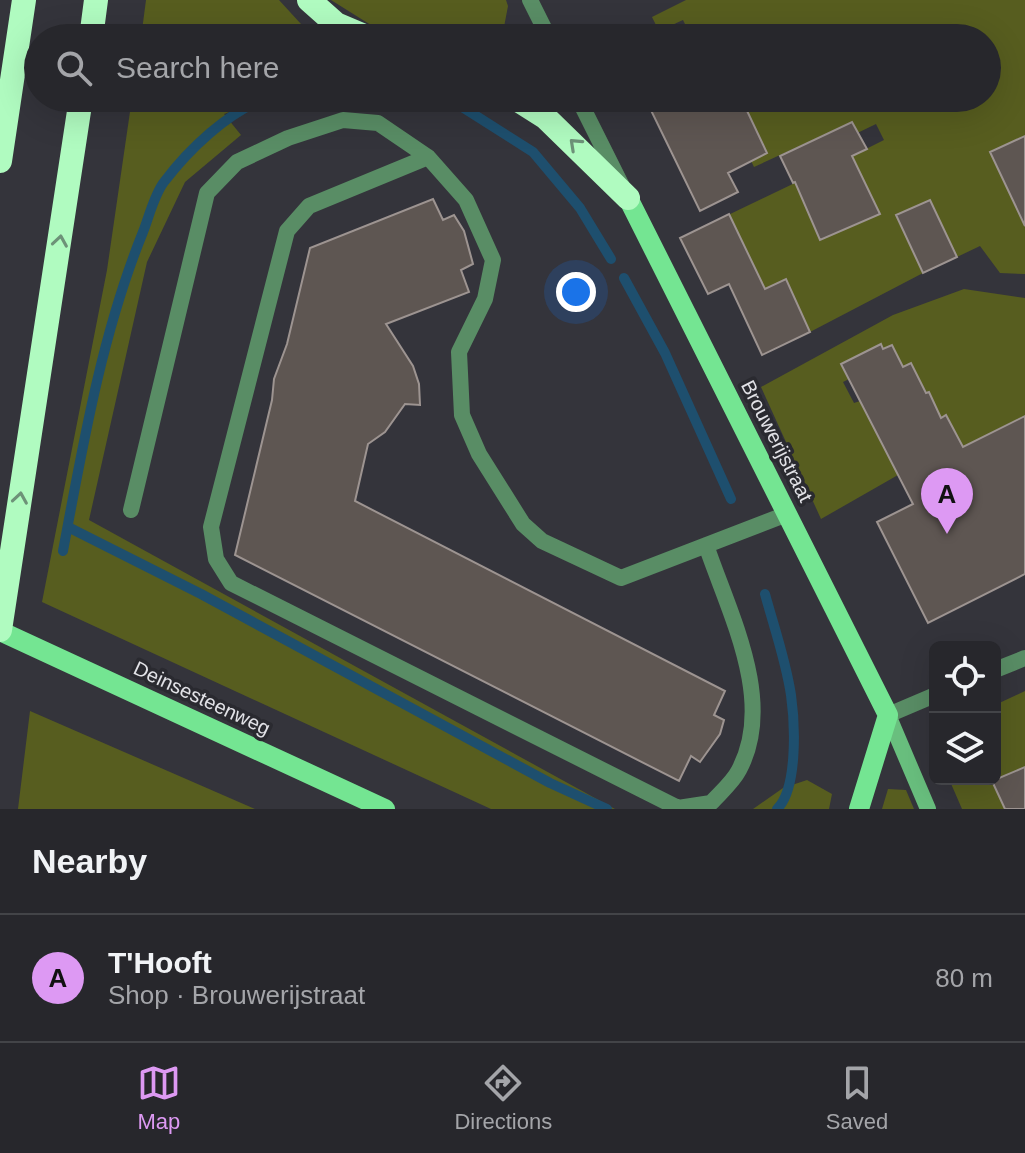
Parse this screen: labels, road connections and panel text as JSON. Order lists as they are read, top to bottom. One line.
{"streets":{"main road":["Brouwerijstraat","Deinsesteenweg"]},"page":{"search":"Search here","pins":"A","heading":"Nearby","list":[{"mark":"A","name":"T'Hooft","note":"Shop · Brouwerijstraat","value":"80 m"}],"nav":["Map","Directions","Saved"]}}
